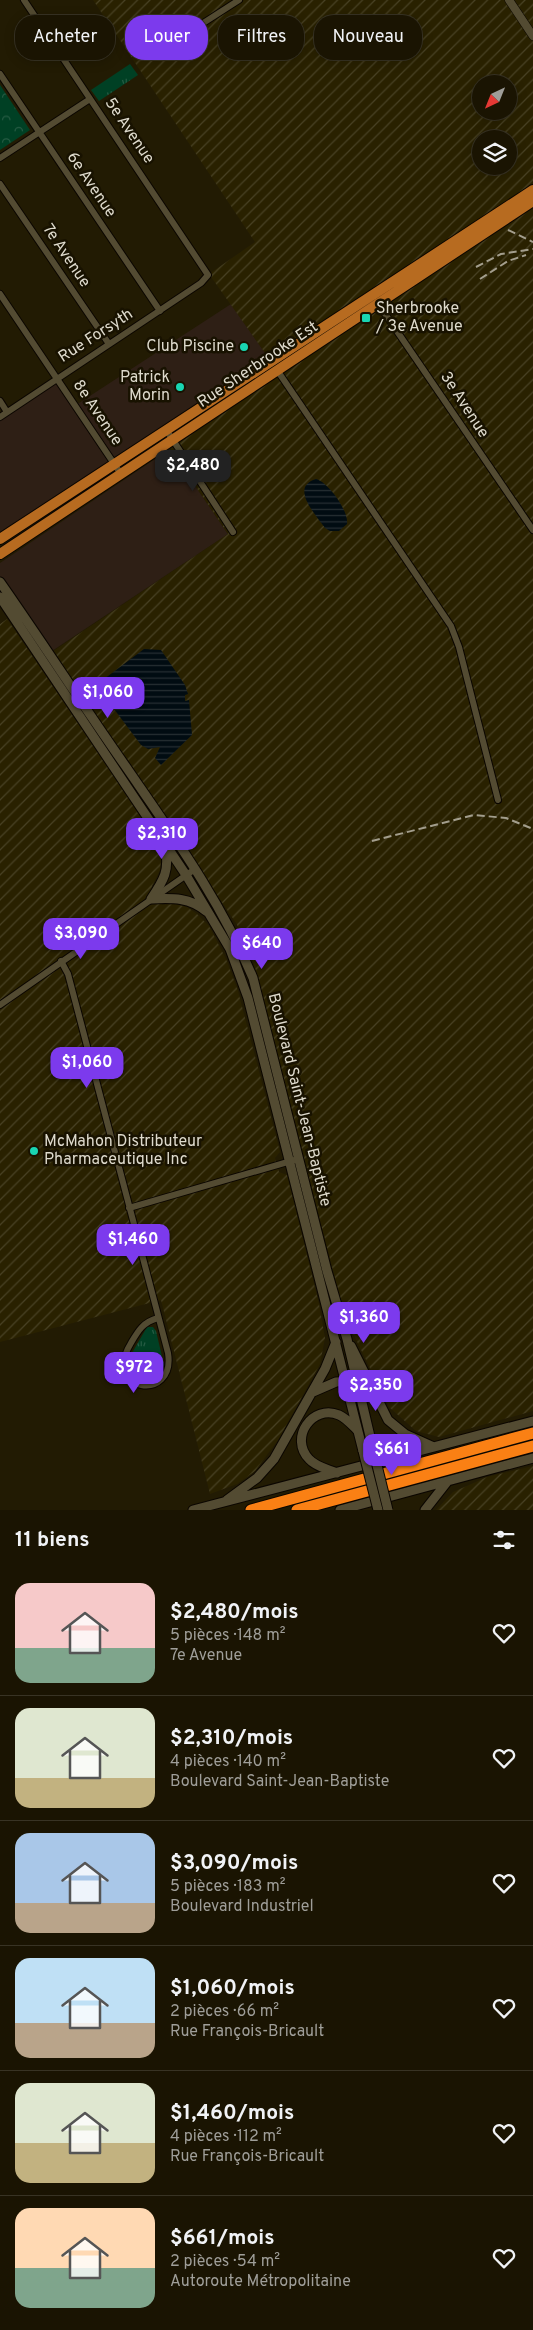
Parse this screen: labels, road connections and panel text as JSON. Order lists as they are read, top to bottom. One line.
{"streets":{"main road":["Rue Sherbrooke Est","Boulevard Saint-Jean-Baptiste"],"street":["5e Avenue","6e Avenue","7e Avenue","Rue Forsyth","3e Avenue","8e Avenue"]},"crossings":[["5e Avenue","Rue Forsyth"],["6e Avenue","Rue Forsyth"],["7e Avenue","Rue Forsyth"],["Rue Forsyth","8e Avenue"],["Rue Sherbrooke Est","3e Avenue"],["Rue Sherbrooke Est","8e Avenue"]],"places":{"transit":["Sherbrooke / 3e Avenue"],"other":["Club Piscine","Patrick Morin","McMahon Distributeur Pharmaceutique Inc"]},"north":"bottom left","page":{"chip":["Acheter","Louer","Filtres","Nouveau"],"price":["$2,480","$1,060","$2,310","$3,090","$640","$1,060","$1,460","$1,360","$972","$2,350","$661"],"heading":"11 biens","list":[{"name":"$2,480/mois","note":"5 pièces · 148 m² · 7e Avenue"},{"name":"$2,310/mois","note":"4 pièces · 140 m² · Boulevard Saint-Jean-Baptiste"},{"name":"$3,090/mois","note":"5 pièces · 183 m² · Boulevard Industriel"},{"name":"$1,060/mois","note":"2 pièces · 66 m² · Rue François-Bricault"},{"name":"$1,460/mois","note":"4 pièces · 112 m² · Rue François-Bricault"},{"name":"$661/mois","note":"2 pièces · 54 m² · Autoroute Métropolitaine"}]}}
